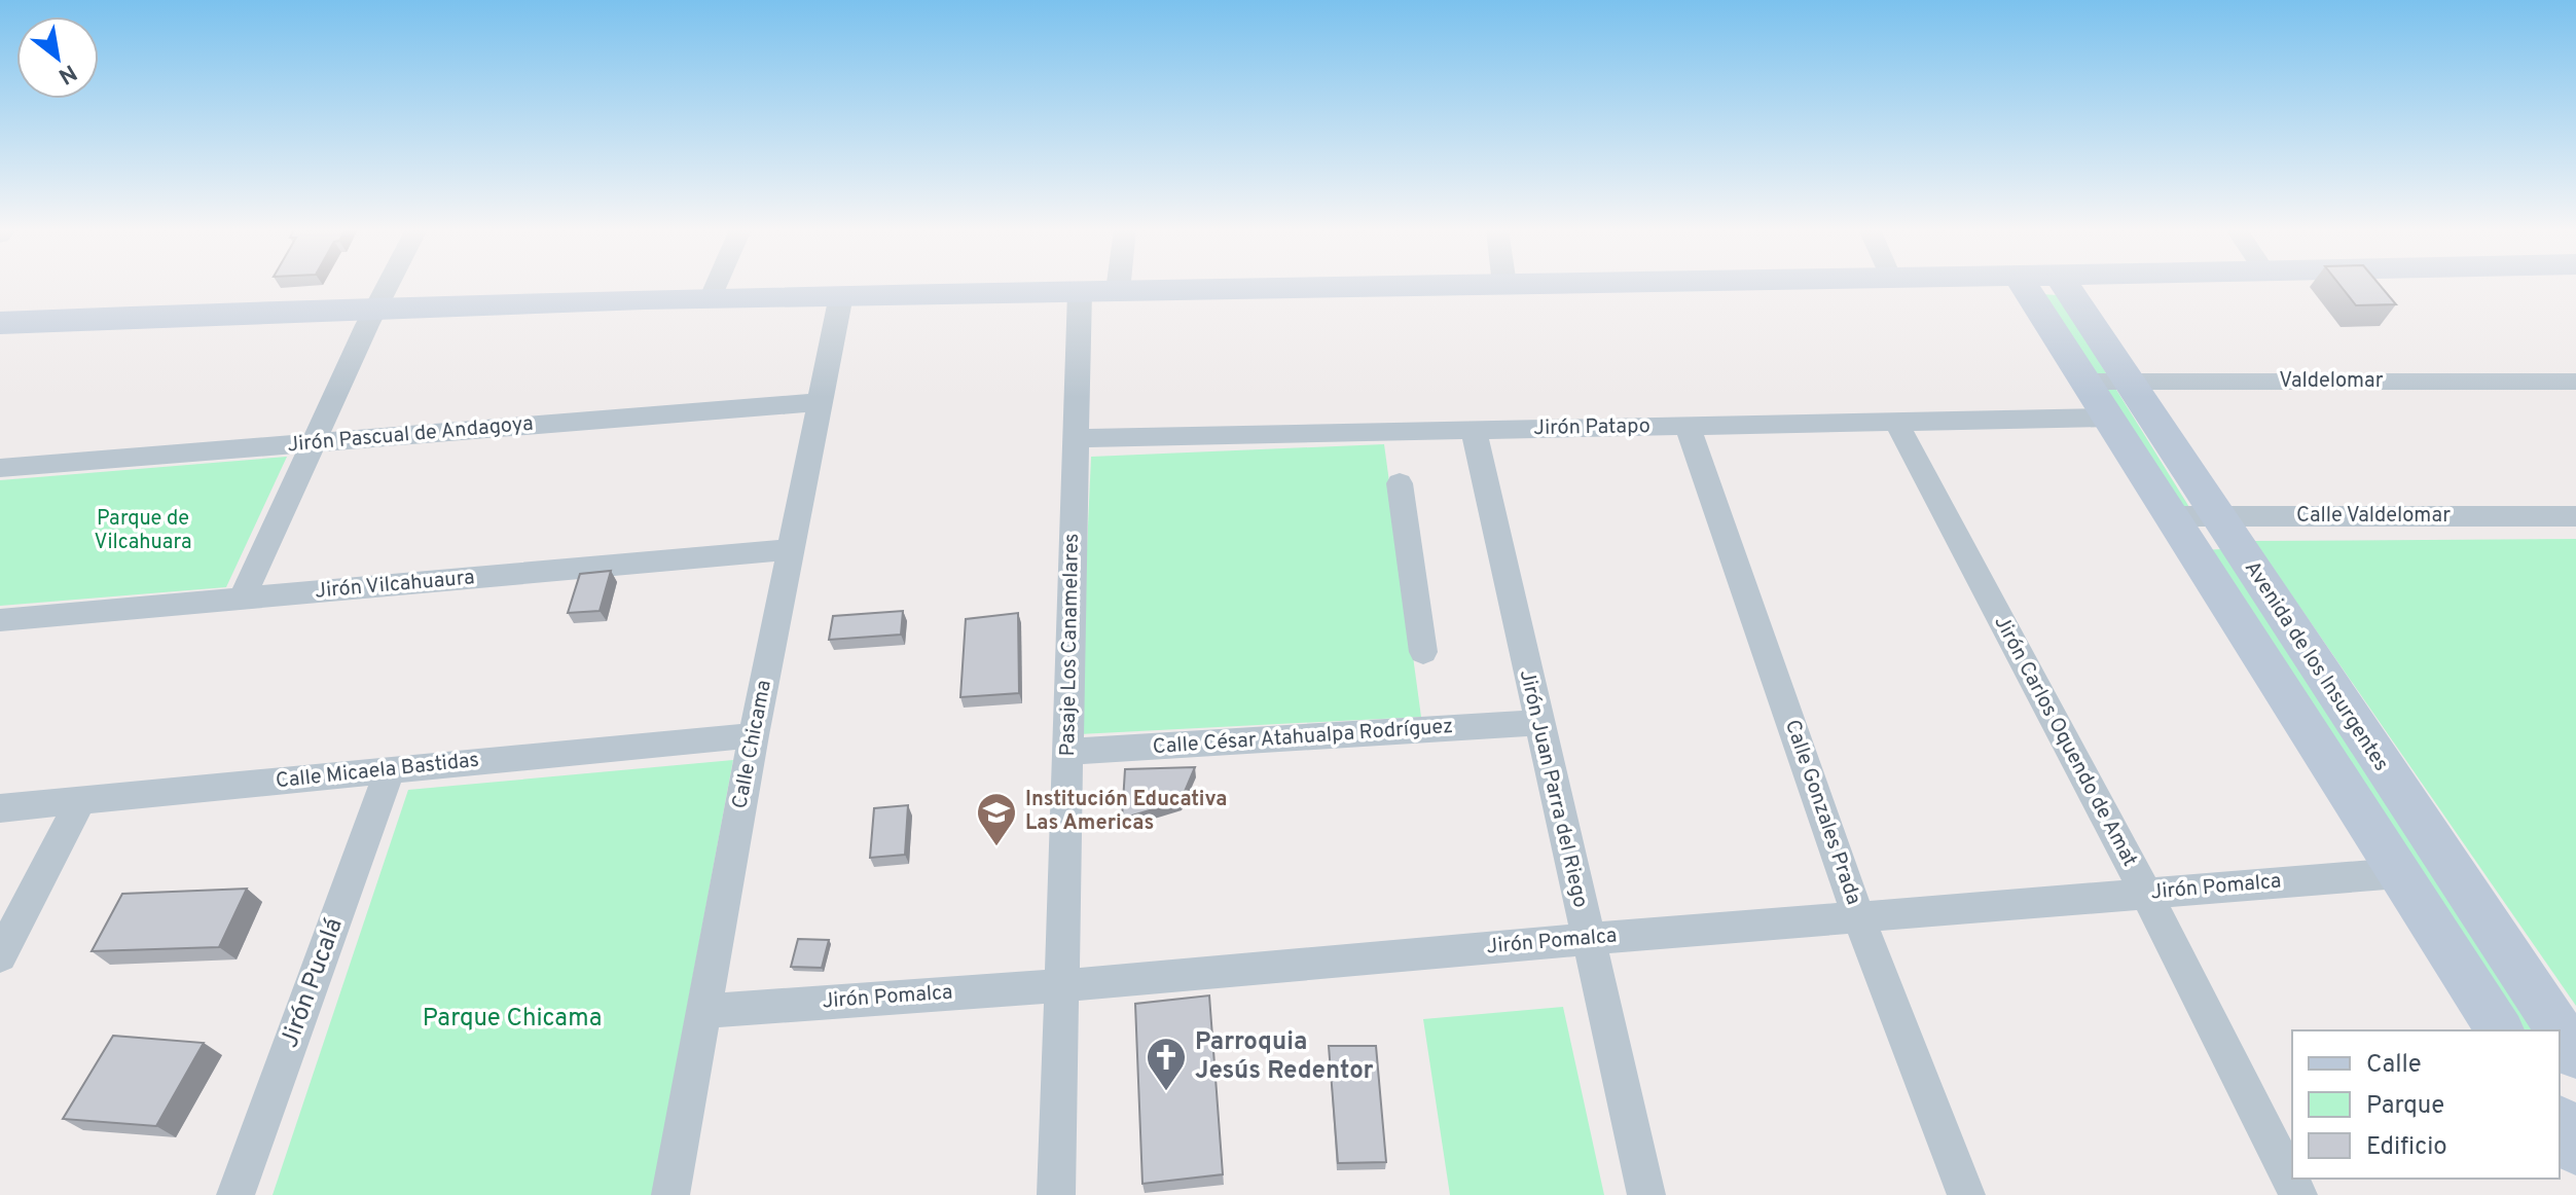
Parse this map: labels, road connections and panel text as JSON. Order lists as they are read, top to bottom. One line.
{"streets":{"street":["Valdelomar","Jirón Patapo","Jirón Pascual de Andagoya","Calle Valdelomar","Jirón Vilcahuaura","Pasaje Los Canamelares","Avenida de los Insurgentes","Calle César Atahualpa Rodríguez","Jirón Carlos Oquendo de Amat","Calle Chicama","Calle Micaela Bastidas","Jirón Juan Parra del Riego","Calle Gonzales Prada","Jirón Pomalca","Jirón Pucalá"]},"crossings":[["Valdelomar","Avenida de los Insurgentes"],["Jirón Patapo","Pasaje Los Canamelares"],["Jirón Patapo","Avenida de los Insurgentes"],["Jirón Patapo","Jirón Carlos Oquendo de Amat"],["Jirón Patapo","Jirón Juan Parra del Riego"],["Jirón Patapo","Calle Gonzales Prada"],["Jirón Pascual de Andagoya","Calle Chicama"],["Calle Valdelomar","Avenida de los Insurgentes"],["Jirón Vilcahuaura","Calle Chicama"],["Pasaje Los Canamelares","Calle César Atahualpa Rodríguez"],["Pasaje Los Canamelares","Jirón Pomalca"],["Avenida de los Insurgentes","Jirón Pomalca"],["Calle César Atahualpa Rodríguez","Jirón Juan Parra del Riego"],["Jirón Carlos Oquendo de Amat","Jirón Pomalca"],["Calle Chicama","Calle Micaela Bastidas"],["Calle Chicama","Jirón Pomalca"],["Calle Micaela Bastidas","Jirón Pucalá"],["Jirón Juan Parra del Riego","Jirón Pomalca"],["Calle Gonzales Prada","Jirón Pomalca"]],"parks":["Parque de Vilcahuara","Parque Chicama"],"places":{"school or university":["Institución Educativa Las Americas"],"church":["Parroquia Jesús Redentor"]},"legend":["Calle","Parque","Edificio"],"north":"bottom right"}
